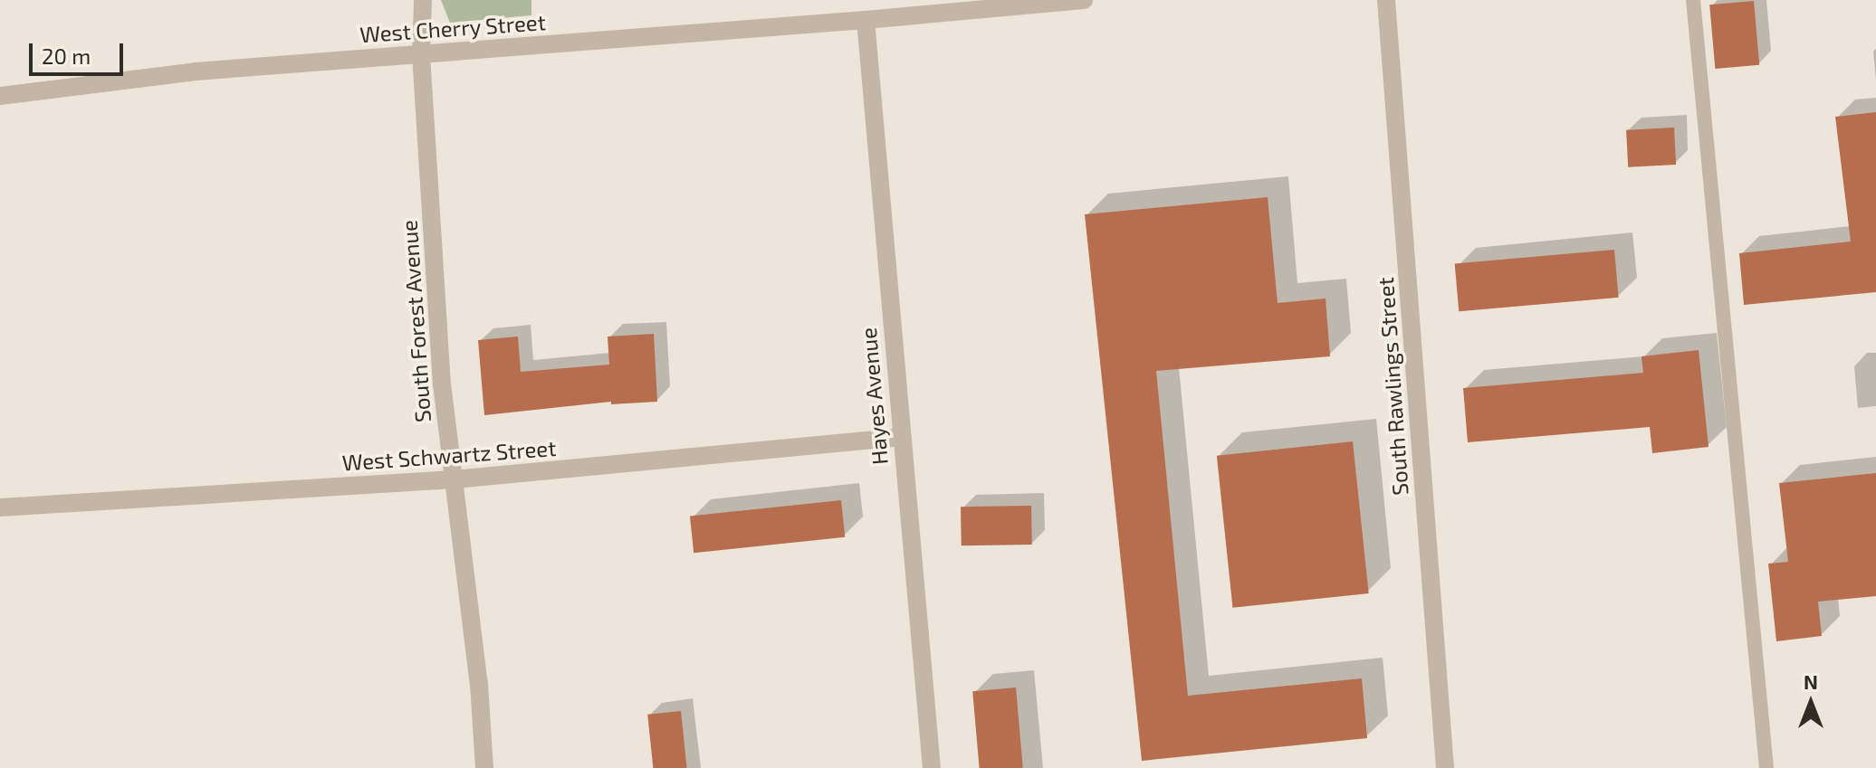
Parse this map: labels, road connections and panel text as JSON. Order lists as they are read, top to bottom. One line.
{"streets":{"street":["West Cherry Street","South Forest Avenue","South Rawlings Street","Hayes Avenue","West Schwartz Street"]},"crossings":[["West Cherry Street","South Forest Avenue"],["West Cherry Street","Hayes Avenue"],["South Forest Avenue","West Schwartz Street"],["Hayes Avenue","West Schwartz Street"]],"scale_bar":"20 m","north":"top"}
